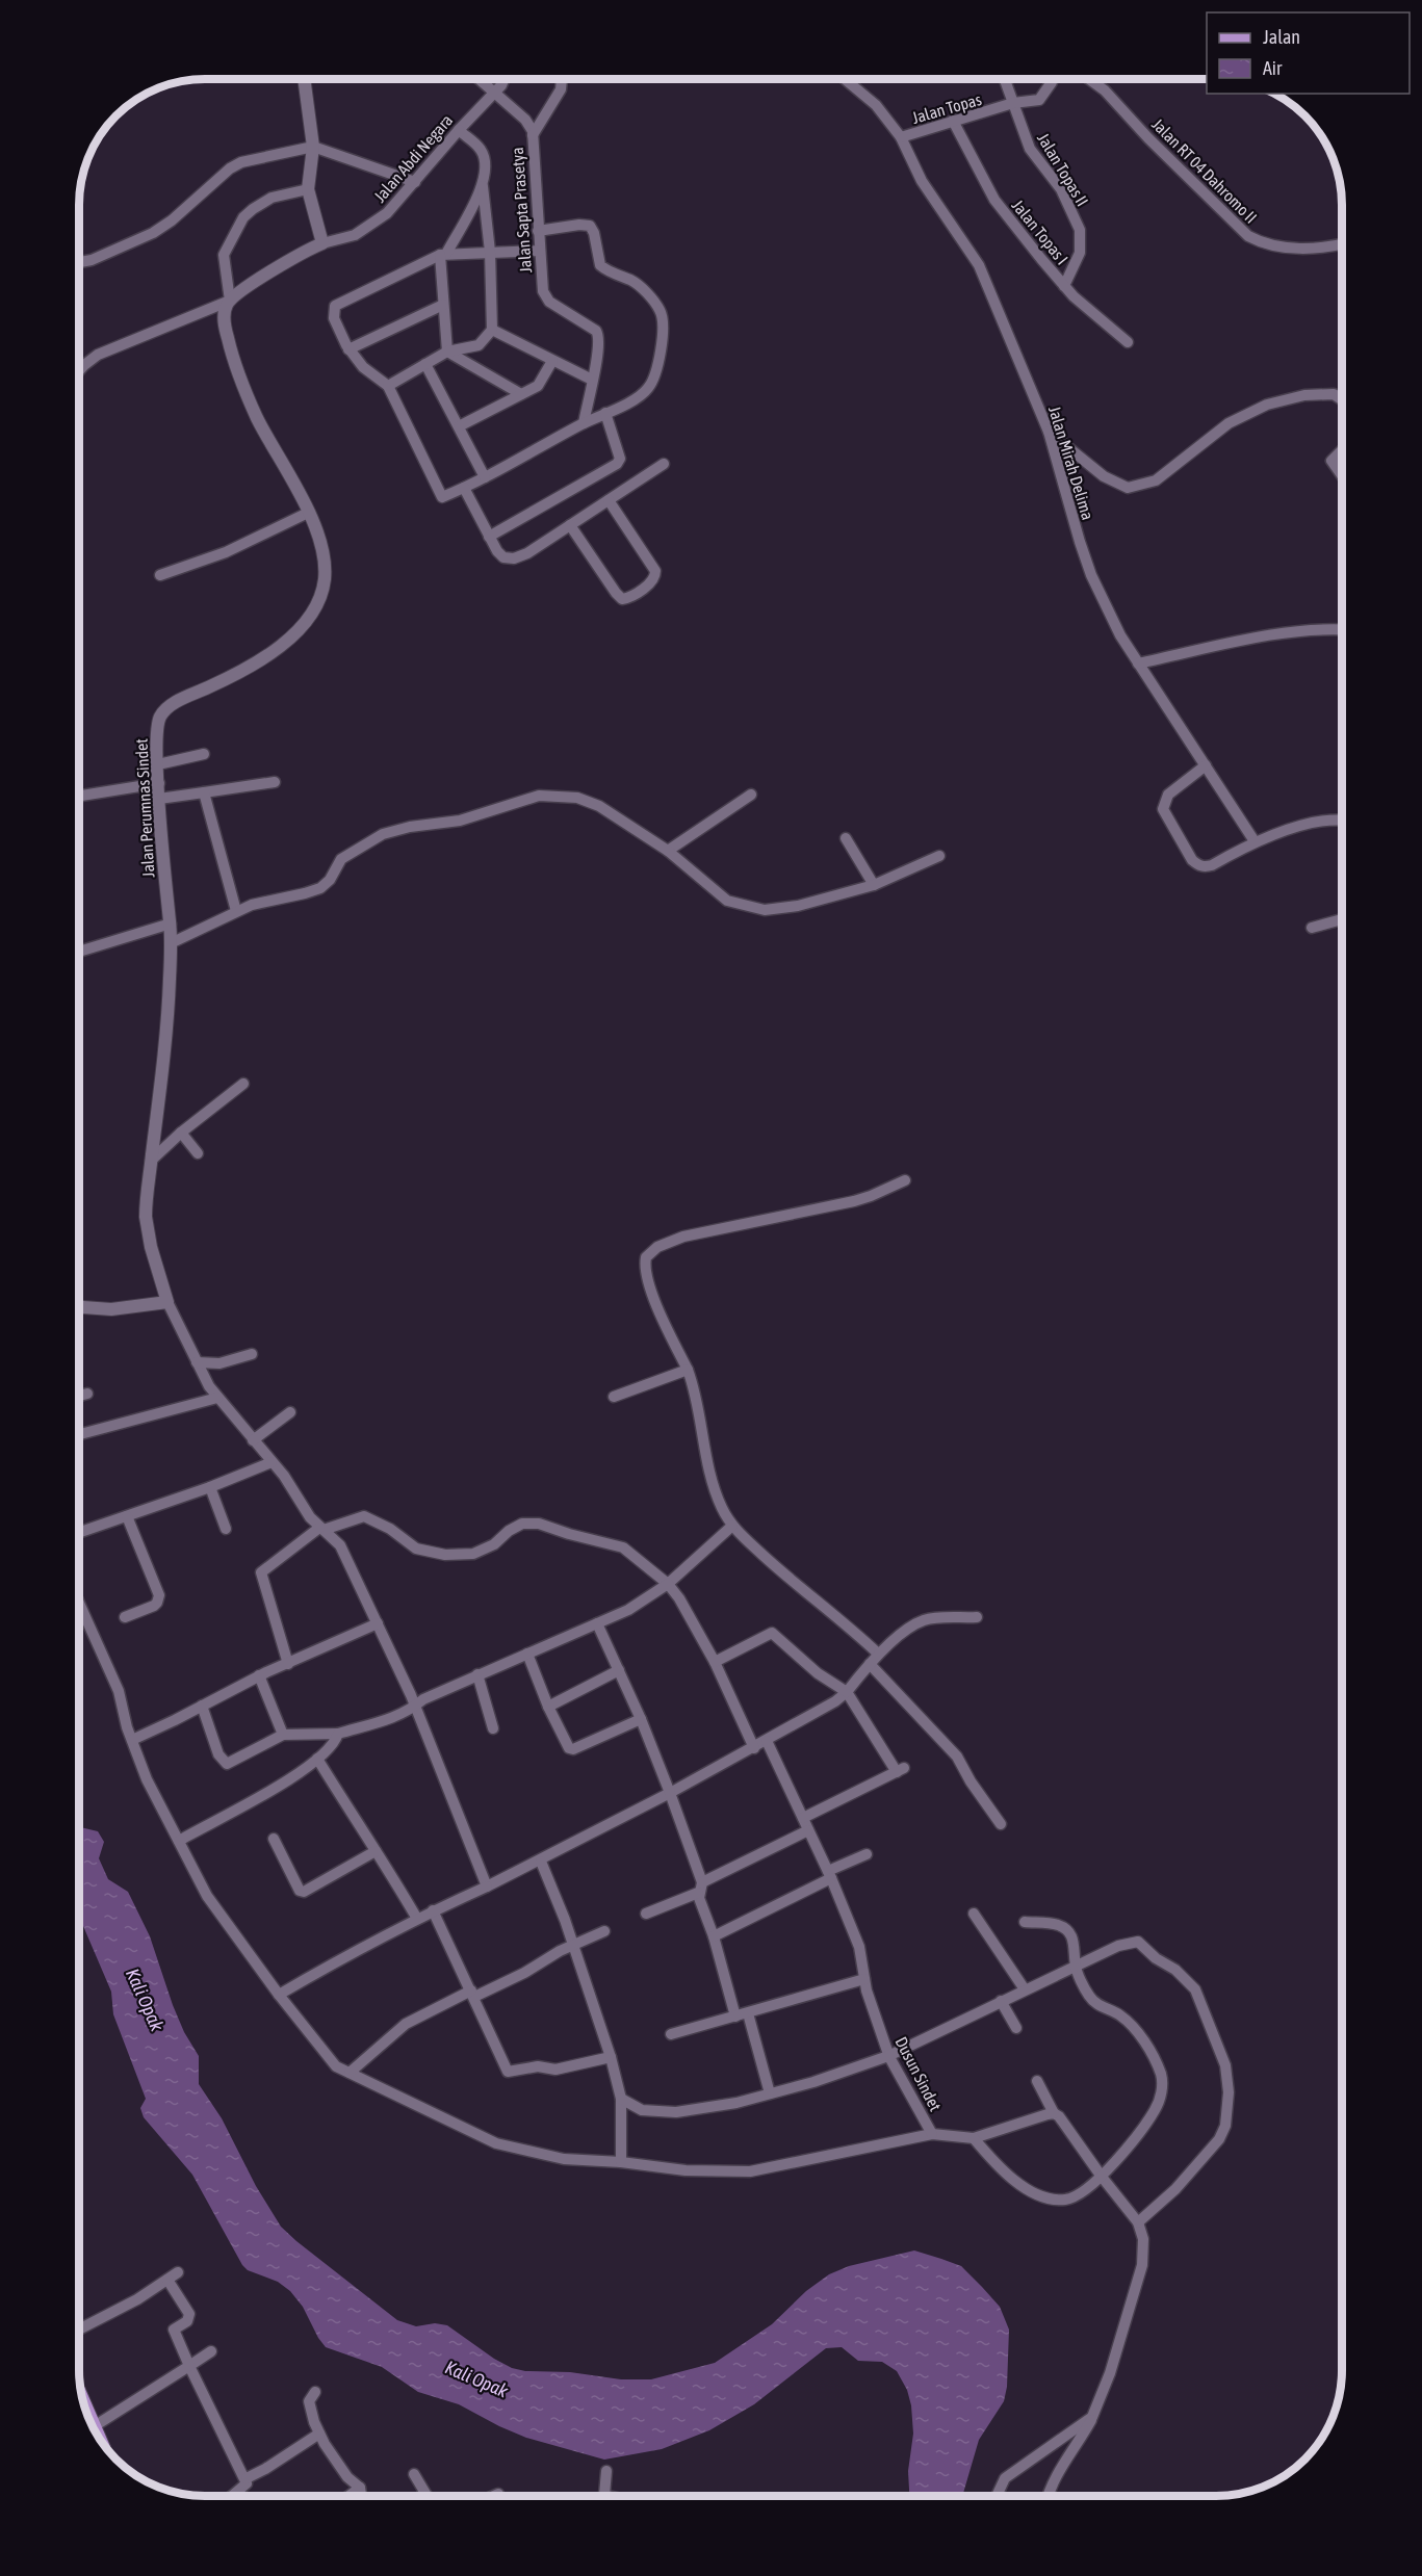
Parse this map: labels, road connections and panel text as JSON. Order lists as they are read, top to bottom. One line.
{"streets":{"street":["Jalan Topas","Jalan Abdi Negara","Jalan Topas II","Jalan RT 04 Dahromo II","Jalan Sapta Prasetya","Jalan Topas I","Jalan Mirah Delima","Jalan Perumnas Sindet","Dusun Sindet"]},"crossings":[["Jalan Topas","Jalan Topas II"],["Jalan Topas","Jalan Topas I"],["Jalan Topas","Jalan Mirah Delima"],["Jalan Abdi Negara","Jalan Sapta Prasetya"],["Jalan Topas II","Jalan Topas I"]],"water":["Kali Opak"],"legend":["Jalan","Air"]}
